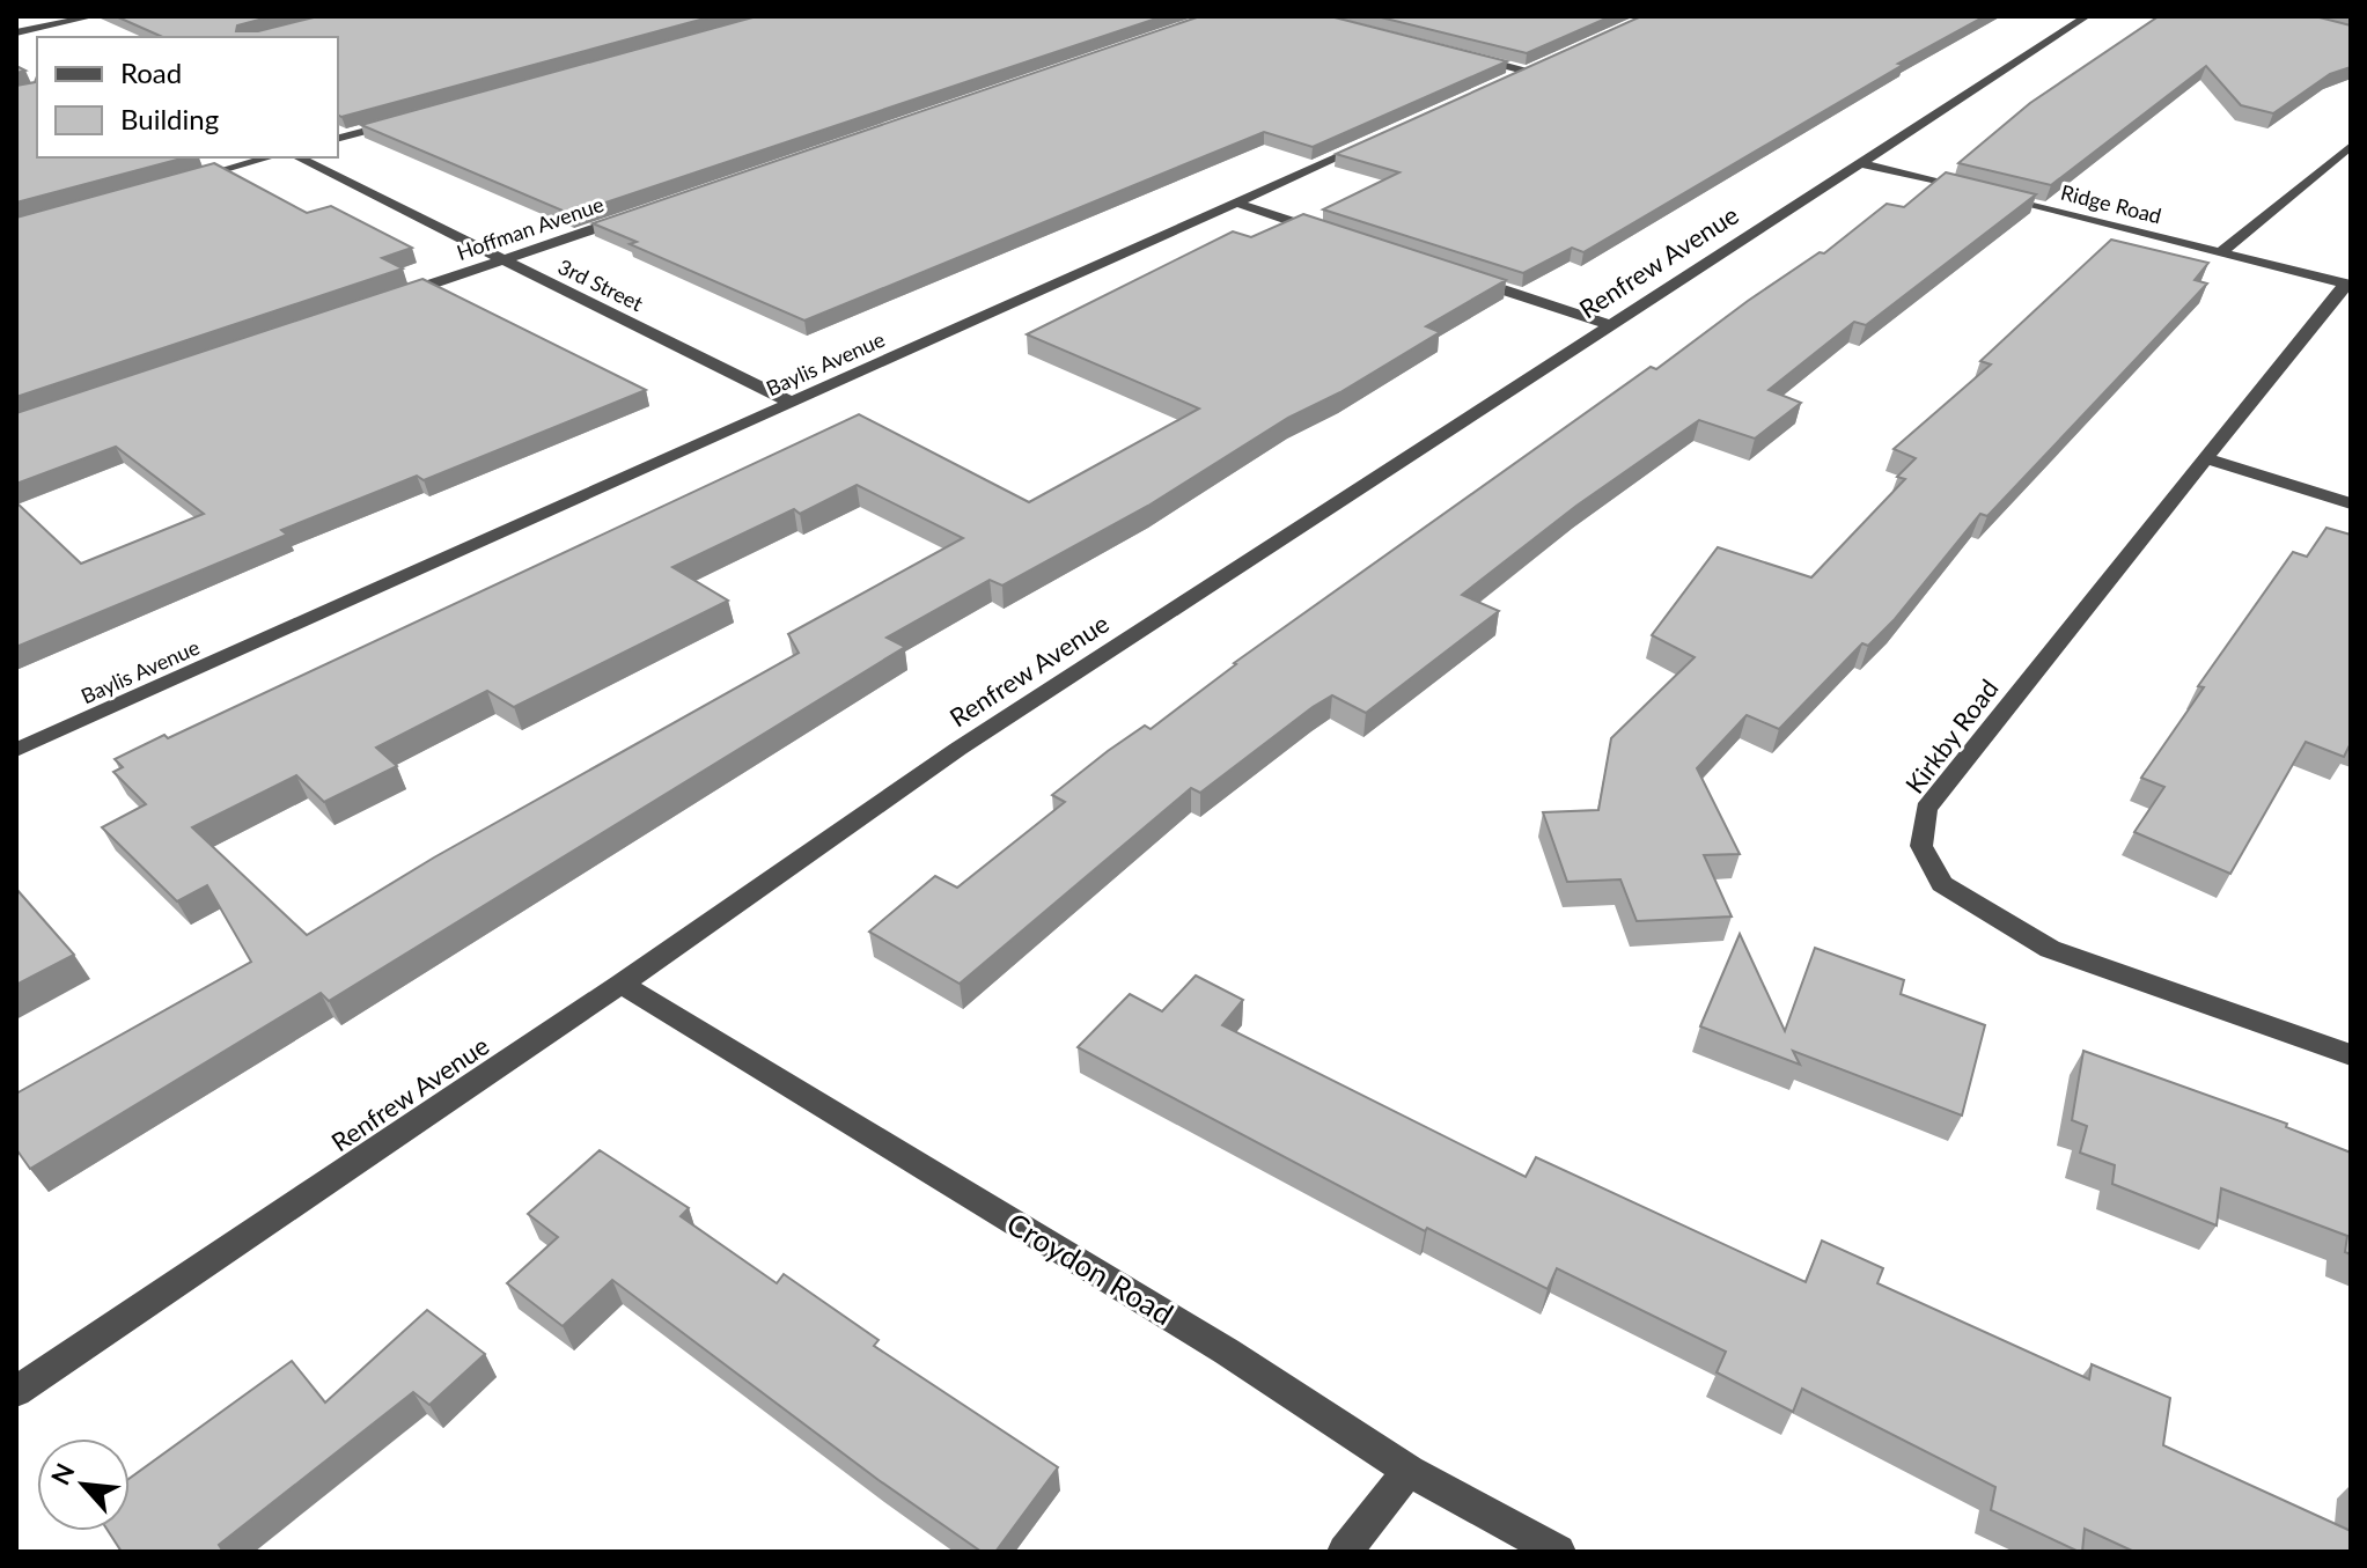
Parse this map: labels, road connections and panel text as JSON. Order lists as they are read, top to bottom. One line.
{"streets":{"street":["Ridge Road","Hoffman Avenue","Renfrew Avenue","3rd Street","Baylis Avenue","Kirkby Road","Croydon Road"]},"crossings":[["Ridge Road","Renfrew Avenue"],["Ridge Road","Kirkby Road"],["Hoffman Avenue","3rd Street"],["Renfrew Avenue","Croydon Road"],["3rd Street","Baylis Avenue"]],"legend":["Road","Building"],"north":"top left"}
